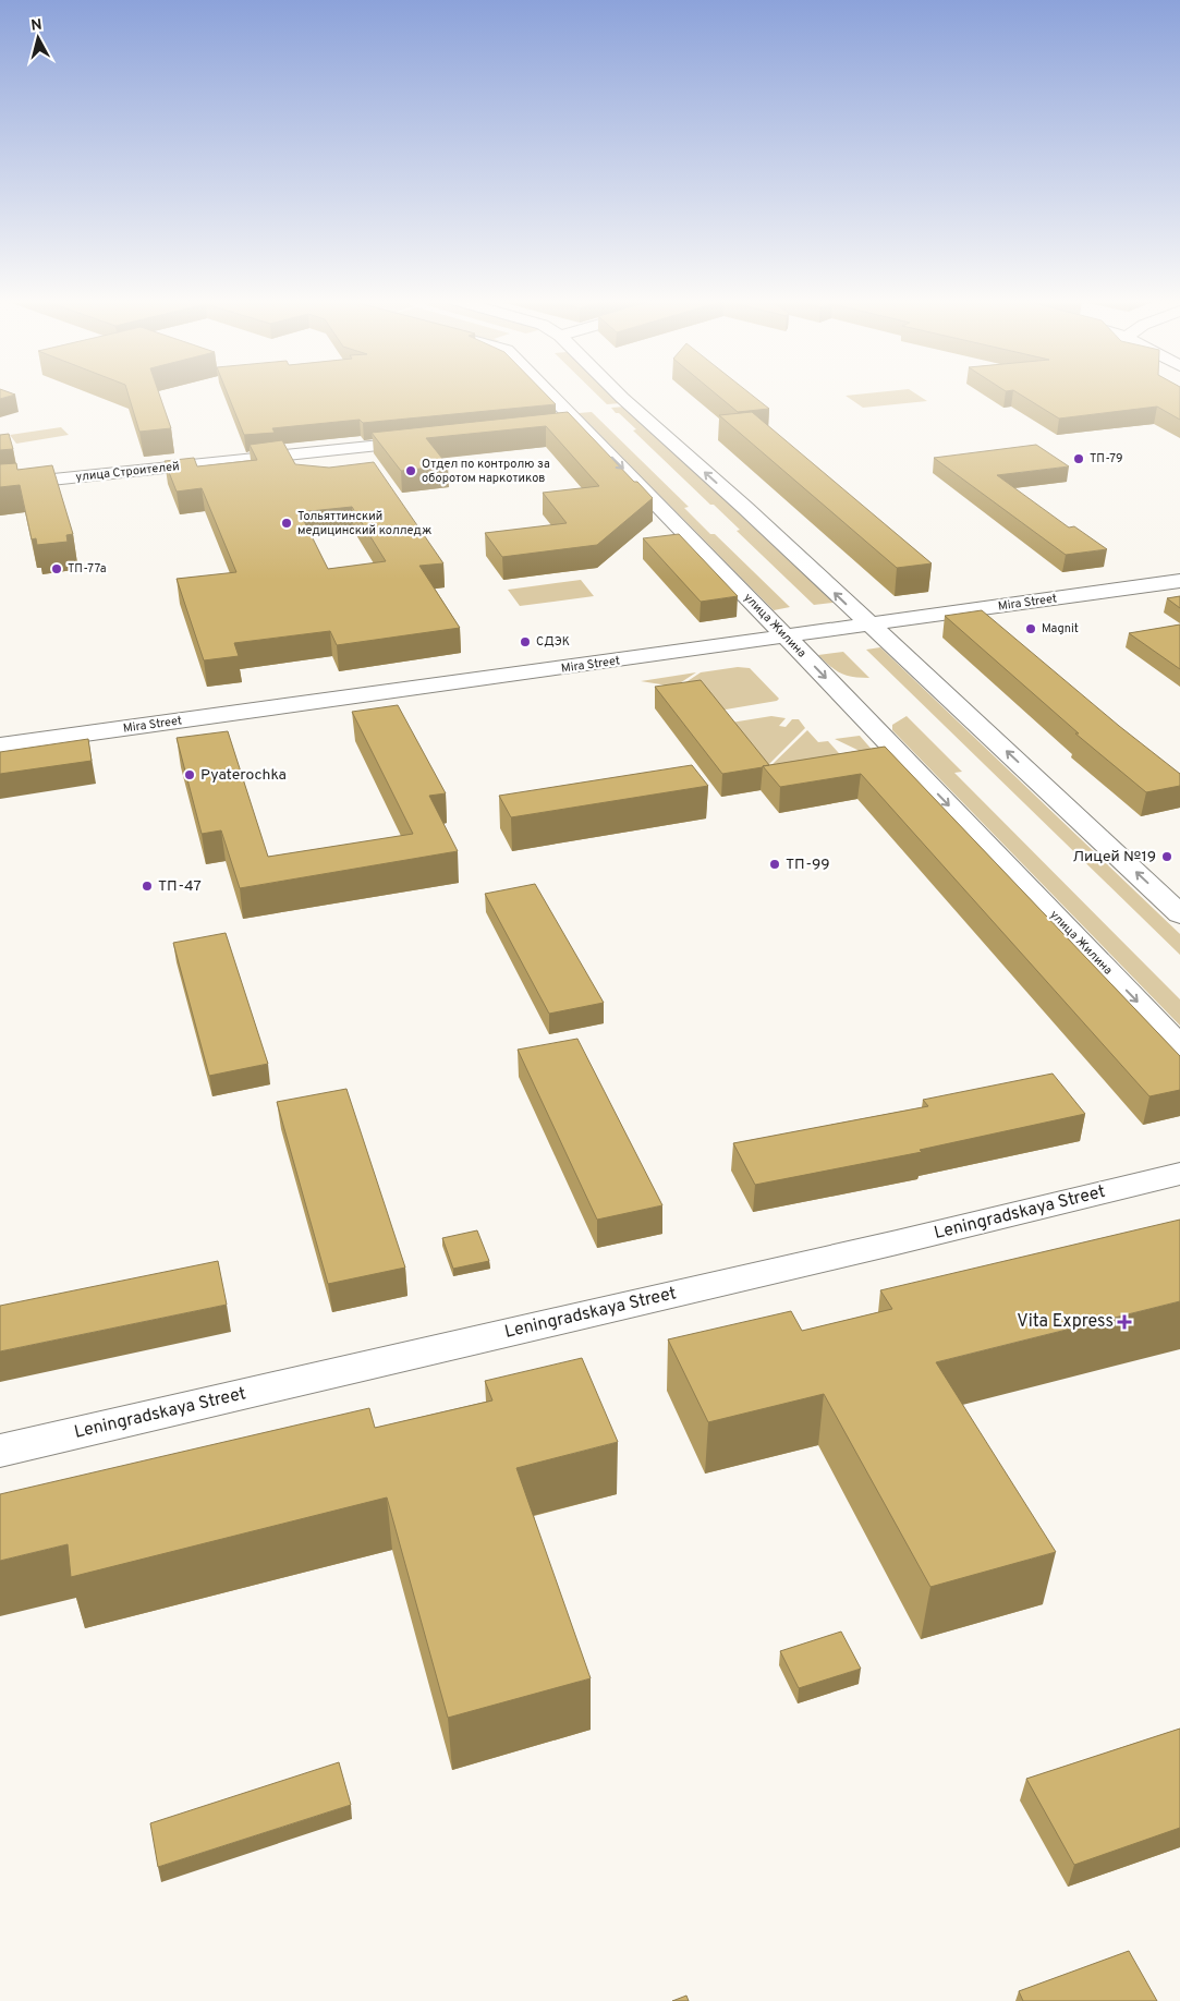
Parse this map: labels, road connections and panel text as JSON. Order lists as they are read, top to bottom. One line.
{"streets":{"main road":["улица Строителей","Mira Street","улица Жилина","Leningradskaya Street"]},"crossings":[["Mira Street","улица Жилина"]],"places":{"other":["ТП-79","Отдел по контролю за оборотом наркотиков","Тольяттинский медицинский колледж","ТП-77а","Magnit","СДЭК","Pyaterochka","Лицей №19","ТП-99","ТП-47"],"health":["Vita Express"]},"north":"top"}
